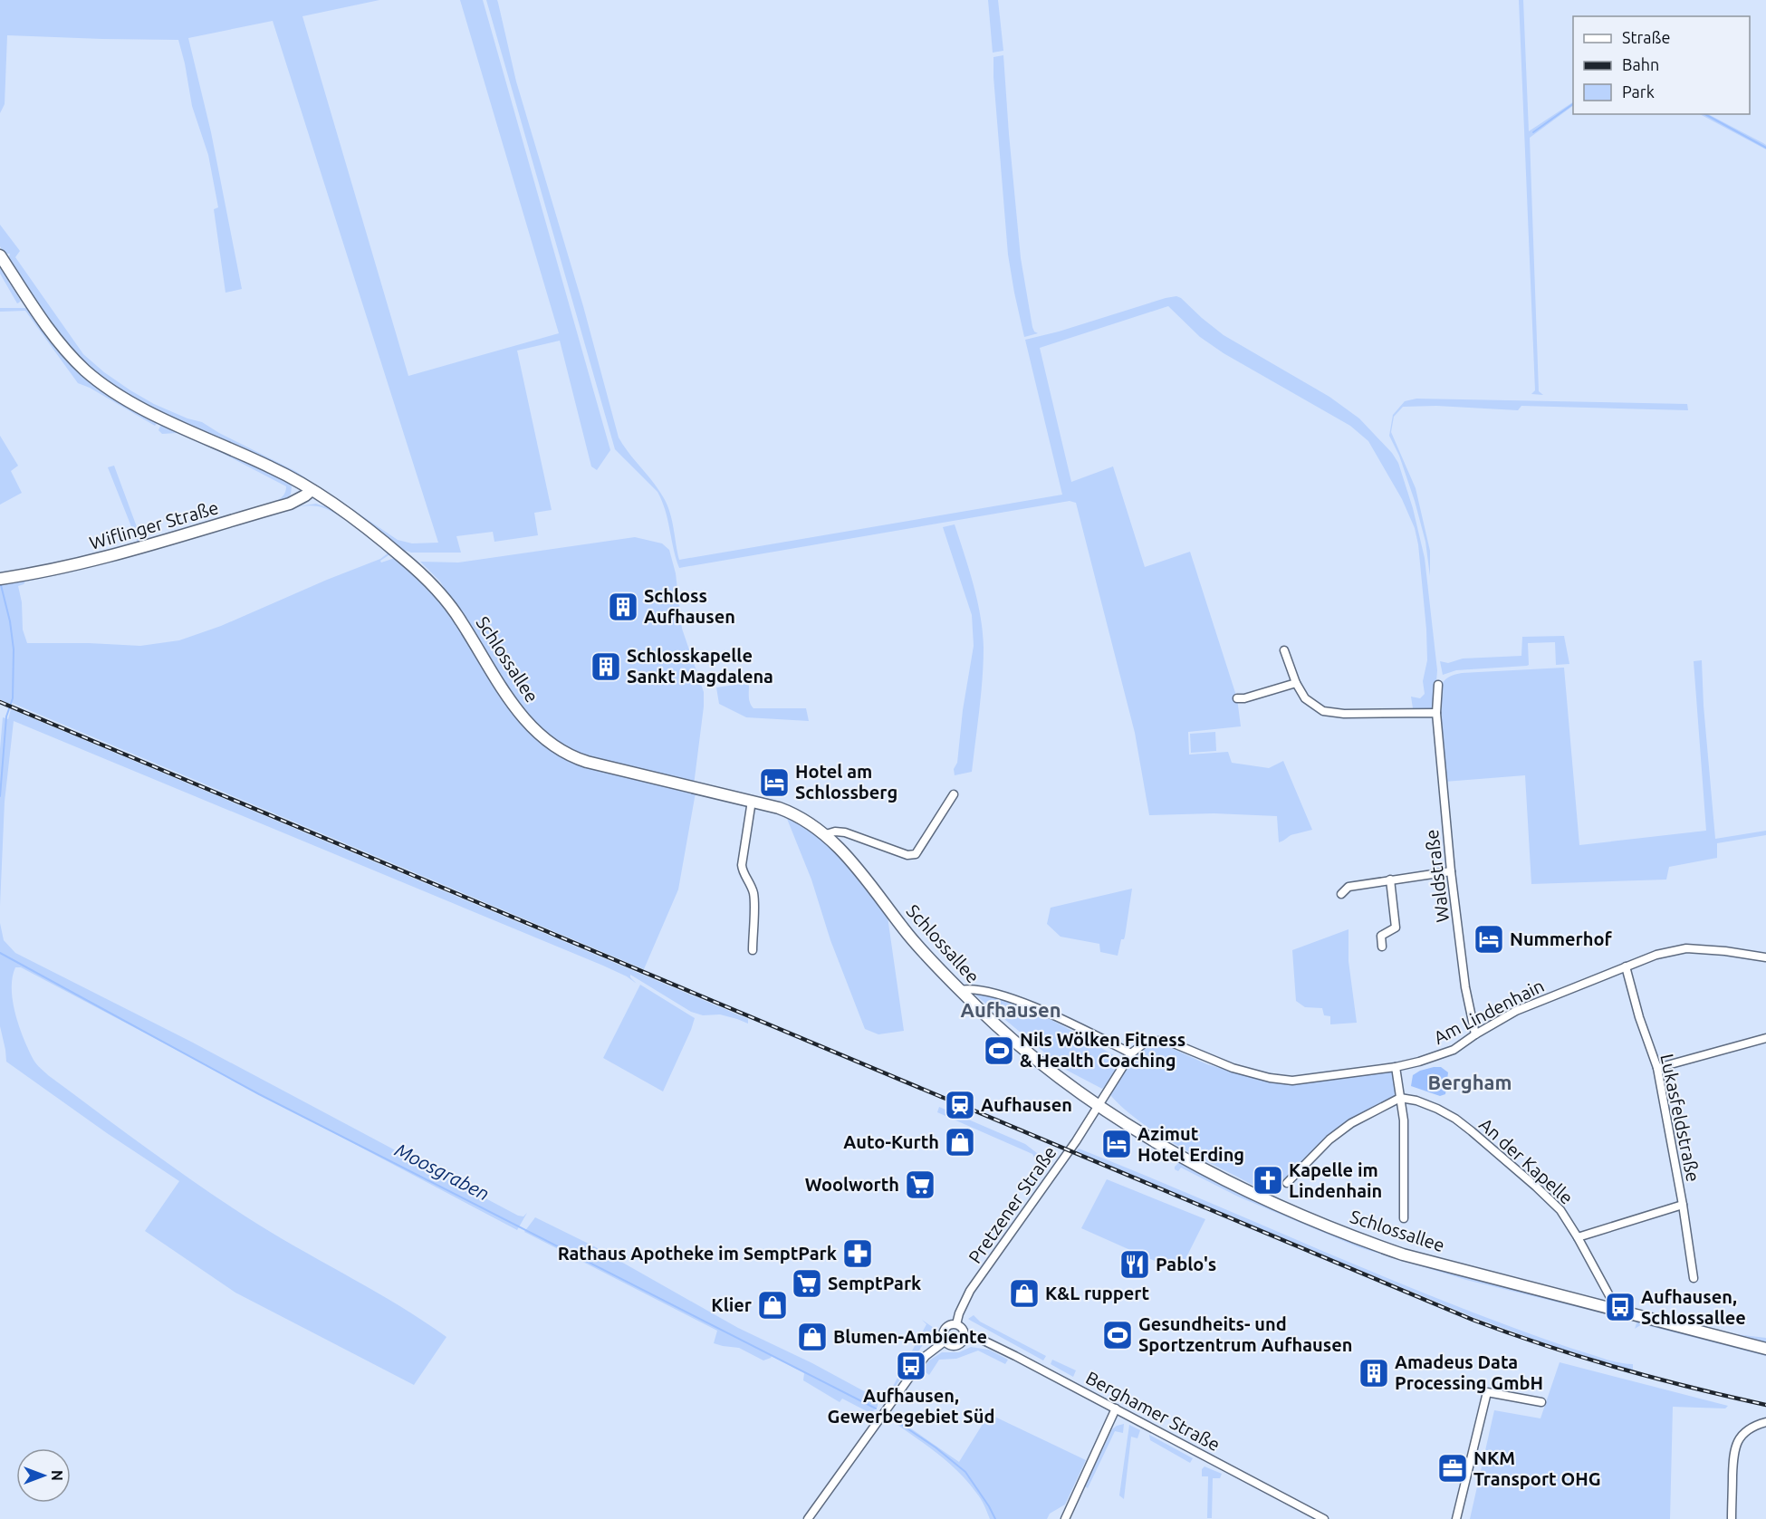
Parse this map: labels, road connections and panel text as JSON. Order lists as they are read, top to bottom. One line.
{"streets":{"main road":["Wiflinger Straße","Schlossallee"],"street":["Waldstraße","Am Lindenhain","Lukasfeldstraße","An der Kapelle","Pretzener Straße","Berghamer Straße"]},"crossings":[["Wiflinger Straße","Schlossallee"],["Schlossallee","An der Kapelle"],["Schlossallee","Pretzener Straße"],["Waldstraße","Am Lindenhain"],["Am Lindenhain","Lukasfeldstraße"],["Pretzener Straße","Berghamer Straße"]],"districts":["Aufhausen","Bergham"],"water":["Moosgraben"],"places":{"building":["Schloss Aufhausen","Schlosskapelle Sankt Magdalena","Amadeus Data Processing GmbH"],"hotel":["Hotel am Schlossberg","Nummerhof","Azimut Hotel Erding"],"sports":["Nils Wölken Fitness & Health Coaching","Gesundheits- und Sportzentrum Aufhausen"],"station":["Aufhausen"],"shop":["Auto-Kurth","K&L ruppert","Klier","Blumen-Ambiente"],"church":["Kapelle im Lindenhain"],"supermarket":["Woolworth","SemptPark"],"pharmacy":["Rathaus Apotheke im SemptPark"],"restaurant":["Pablo's"],"bus stop":["Aufhausen, Schlossallee","Aufhausen, Gewerbegebiet Süd"],"office":["NKM Transport OHG"]},"legend":["Straße","Bahn","Park"],"north":"right"}
